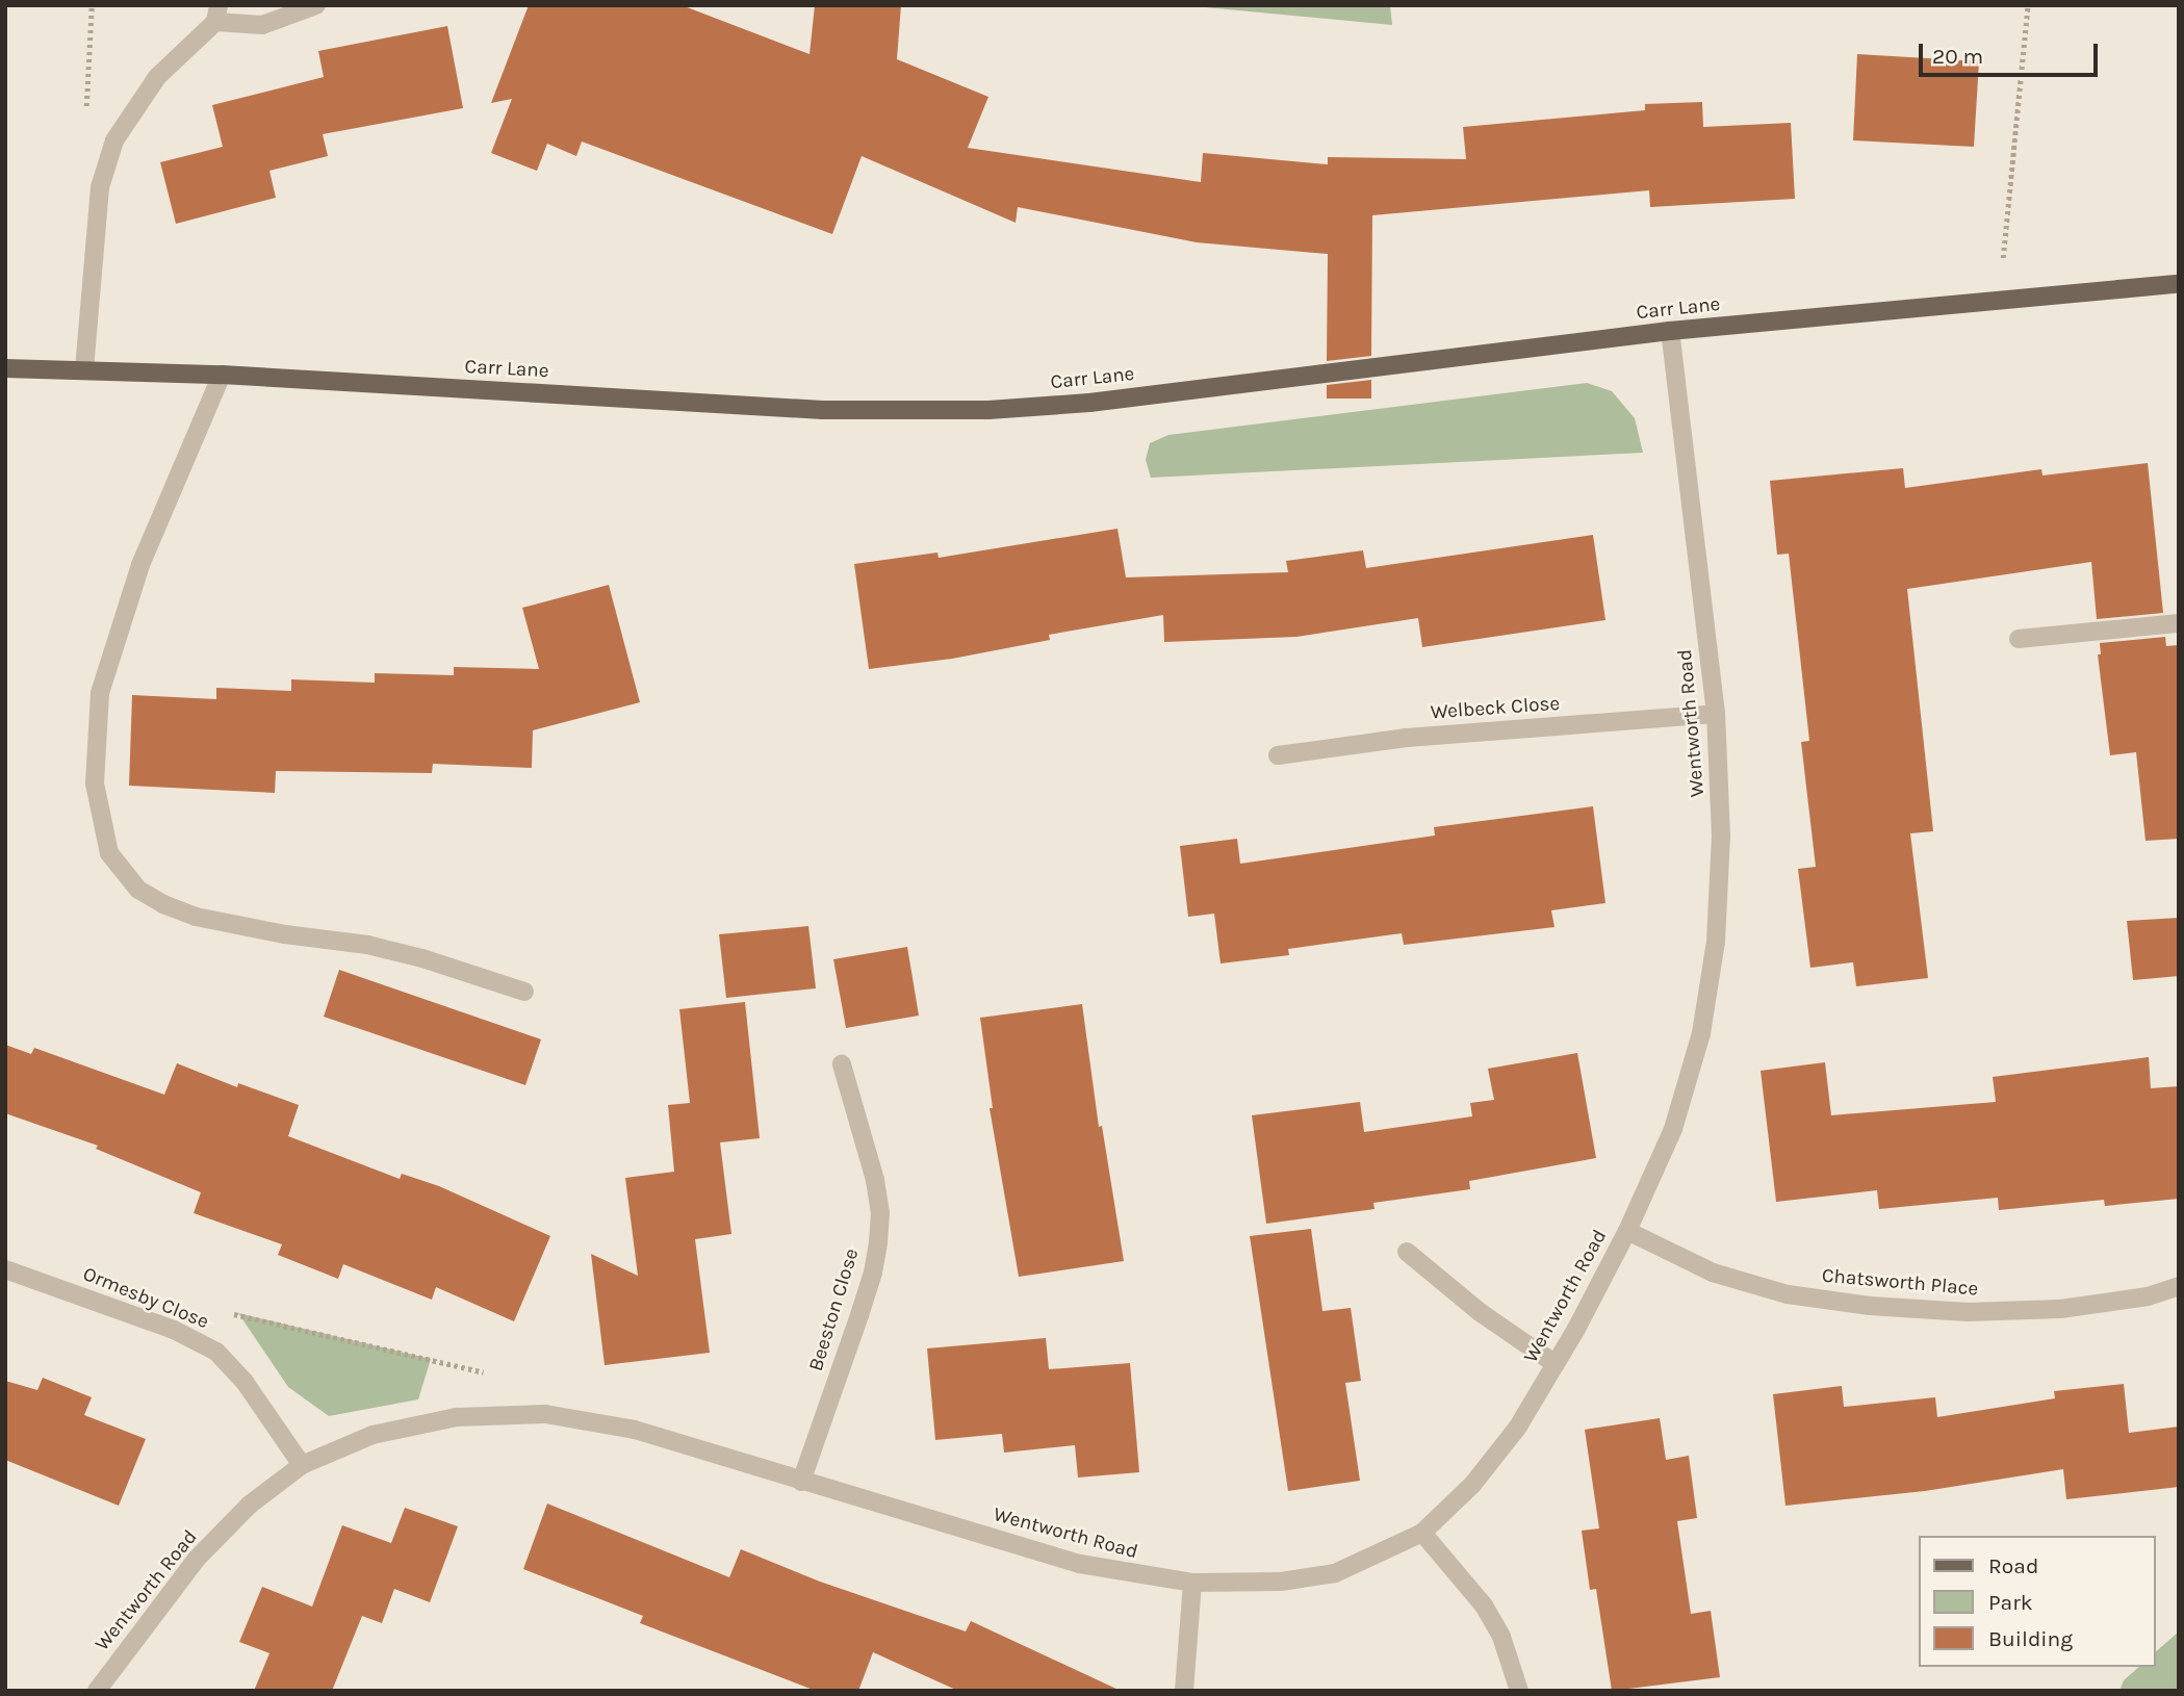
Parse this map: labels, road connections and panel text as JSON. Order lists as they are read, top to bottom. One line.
{"streets":{"main road":["Carr Lane"],"street":["Welbeck Close","Wentworth Road","Chatsworth Place","Ormesby Close","Beeston Close"]},"crossings":[["Carr Lane","Wentworth Road"],["Welbeck Close","Wentworth Road"],["Wentworth Road","Chatsworth Place"],["Wentworth Road","Ormesby Close"],["Wentworth Road","Beeston Close"]],"legend":["Road","Park","Building"],"scale_bar":"20 m"}
